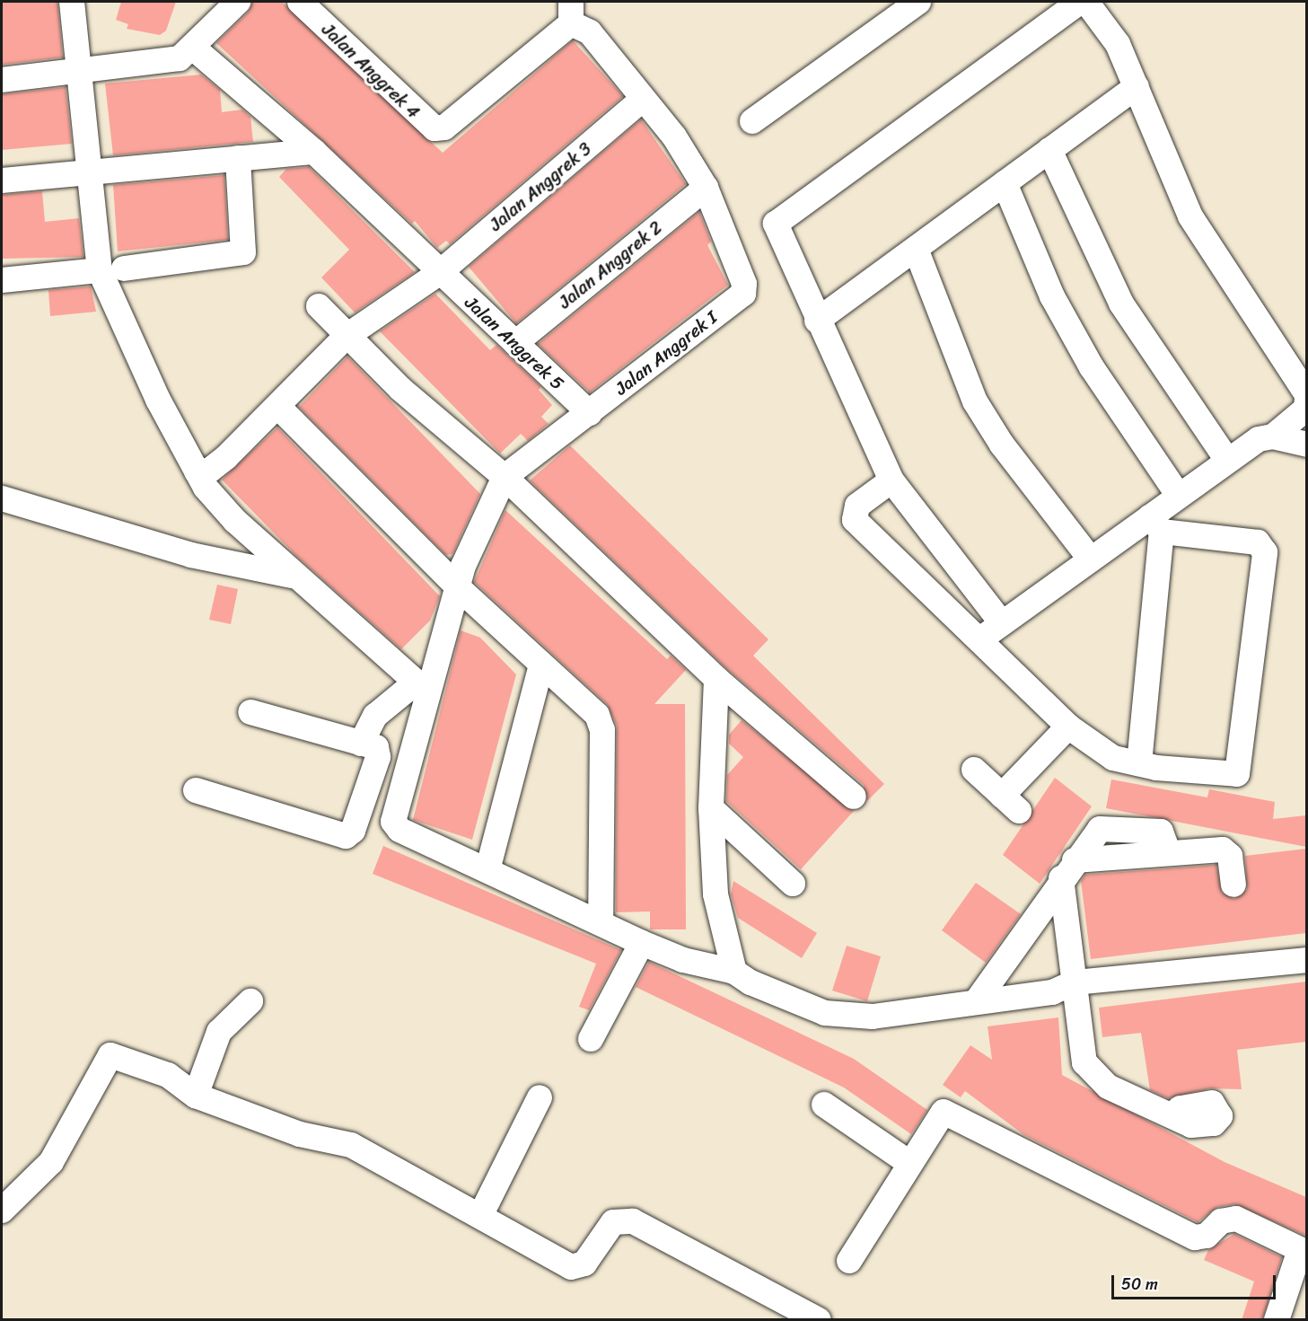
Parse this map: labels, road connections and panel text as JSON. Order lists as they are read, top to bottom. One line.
{"streets":{"street":["Jalan Anggrek 4","Jalan Anggrek 3","Jalan Anggrek 2","Jalan Anggrek 5","Jalan Anggrek I"]},"crossings":[["Jalan Anggrek 3","Jalan Anggrek 5"],["Jalan Anggrek 2","Jalan Anggrek 5"],["Jalan Anggrek 2","Jalan Anggrek I"],["Jalan Anggrek 5","Jalan Anggrek I"]],"scale_bar":"50 m"}
